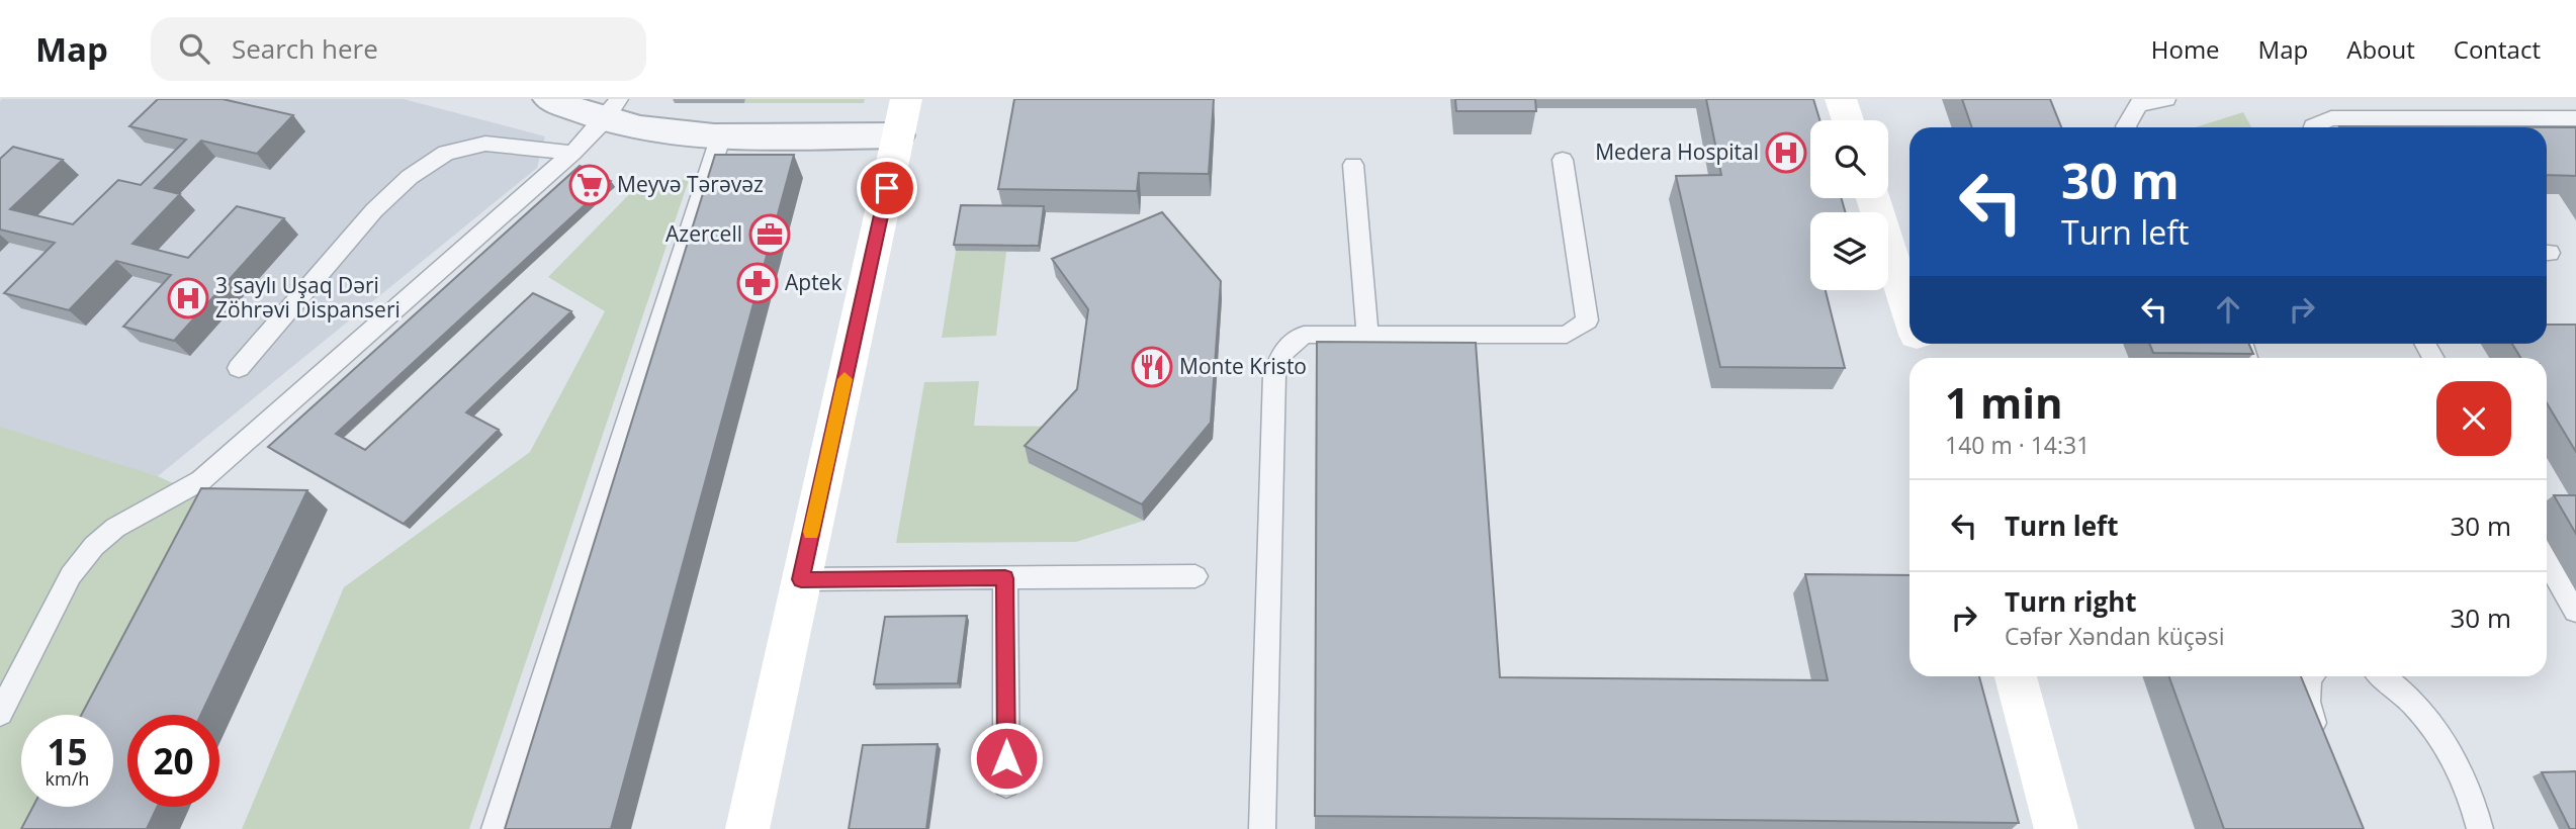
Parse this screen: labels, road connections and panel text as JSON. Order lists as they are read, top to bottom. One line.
{"places":{"hospital":["Medera Hospital","3 saylı Uşaq Dəri Zöhrəvi Dispanseri"],"supermarket":["Meyvə Tərəvəz"],"office":["Azercell"],"pharmacy":["Aptek"],"restaurant":["Monte Kristo"]},"page":{"header":"Map","search":"Search here","nav":["Home","Map","About","Contact"],"turn":["30 m","Turn left"],"heading":["1 min","140 m · 14:31"],"list":[{"name":"Turn left","value":"30 m"},{"name":"Turn right","note":"Cəfər Xəndan küçəsi","value":"30 m"}],"speed":"15 km/h","limit":"20"}}
